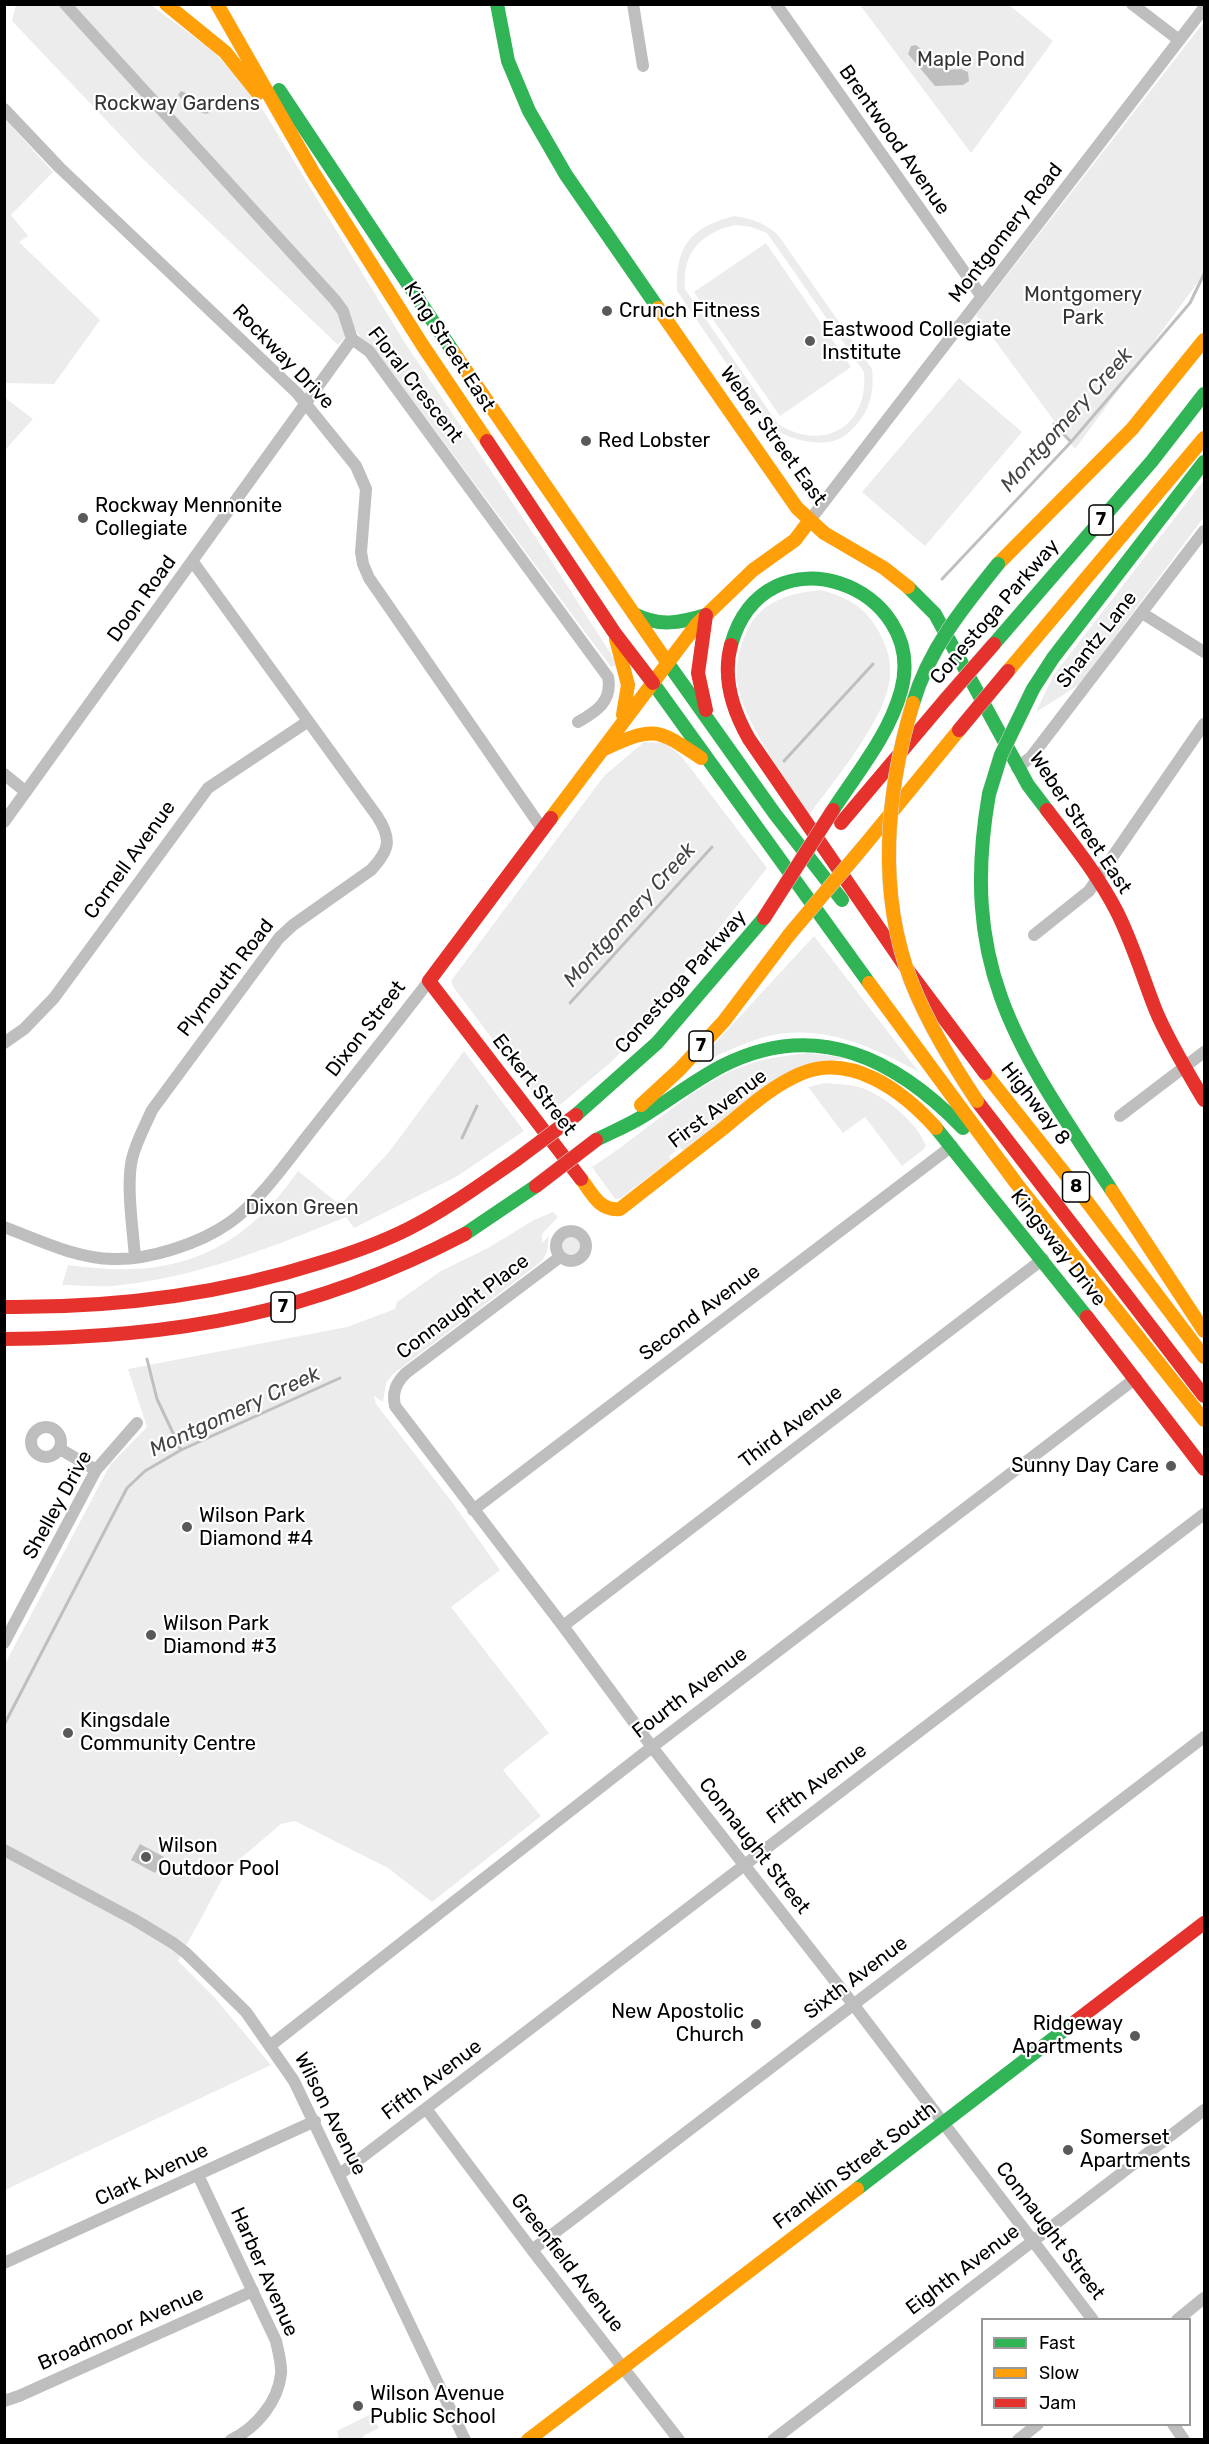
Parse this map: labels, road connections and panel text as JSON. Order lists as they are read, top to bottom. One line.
{"streets":{"main road":["Montgomery Road","King Street East","Weber Street East","7","Conestoga Parkway","Dixon Street","Eckert Street","Highway 8","First Avenue","8","Kingsway Drive","Franklin Street South"],"street":["Brentwood Avenue","Rockway Drive","Floral Crescent","Doon Road","Shantz Lane","Cornell Avenue","Plymouth Road","Connaught Place","Second Avenue","Third Avenue","Shelley Drive","Fourth Avenue","Fifth Avenue","Connaught Street","Sixth Avenue","Wilson Avenue","Clark Avenue","Greenfield Avenue","Eighth Avenue","Harber Avenue","Broadmoor Avenue"]},"crossings":[["Brentwood Avenue","Montgomery Road"],["Montgomery Road","King Street East"],["Montgomery Road","Weber Street East"],["Montgomery Road","Dixon Street"],["King Street East","Dixon Street"],["King Street East","Highway 8"],["King Street East","8"],["Rockway Drive","Doon Road"],["Rockway Drive","Dixon Street"],["Floral Crescent","Doon Road"],["Weber Street East","Shantz Lane"],["Doon Road","Plymouth Road"],["Cornell Avenue","Plymouth Road"],["Plymouth Road","Dixon Street"],["Dixon Street","Eckert Street"],["Eckert Street","First Avenue"],["First Avenue","Kingsway Drive"],["Kingsway Drive","Second Avenue"],["Kingsway Drive","Third Avenue"],["Kingsway Drive","Fourth Avenue"],["Connaught Place","Connaught Street"],["Second Avenue","Connaught Street"],["Third Avenue","Connaught Street"],["Fourth Avenue","Connaught Street"],["Fourth Avenue","Wilson Avenue"],["Fifth Avenue","Connaught Street"],["Fifth Avenue","Wilson Avenue"],["Fifth Avenue","Greenfield Avenue"],["Connaught Street","Sixth Avenue"],["Connaught Street","Franklin Street South"],["Connaught Street","Eighth Avenue"],["Sixth Avenue","Greenfield Avenue"],["Wilson Avenue","Clark Avenue"],["Franklin Street South","Greenfield Avenue"],["Clark Avenue","Harber Avenue"],["Harber Avenue","Broadmoor Avenue"]],"water":["Montgomery Creek"],"parks":["Maple Pond","Rockway Gardens","Montgomery Park","Dixon Green"],"places":["Crunch Fitness","Eastwood Collegiate Institute","Red Lobster","Rockway Mennonite Collegiate","Sunny Day Care","Wilson Park Diamond #4","Wilson Park Diamond #3","Kingsdale Community Centre","Wilson Outdoor Pool","New Apostolic Church","Ridgeway Apartments","Somerset Apartments","Wilson Avenue Public School"],"legend":["Fast","Slow","Jam"]}
